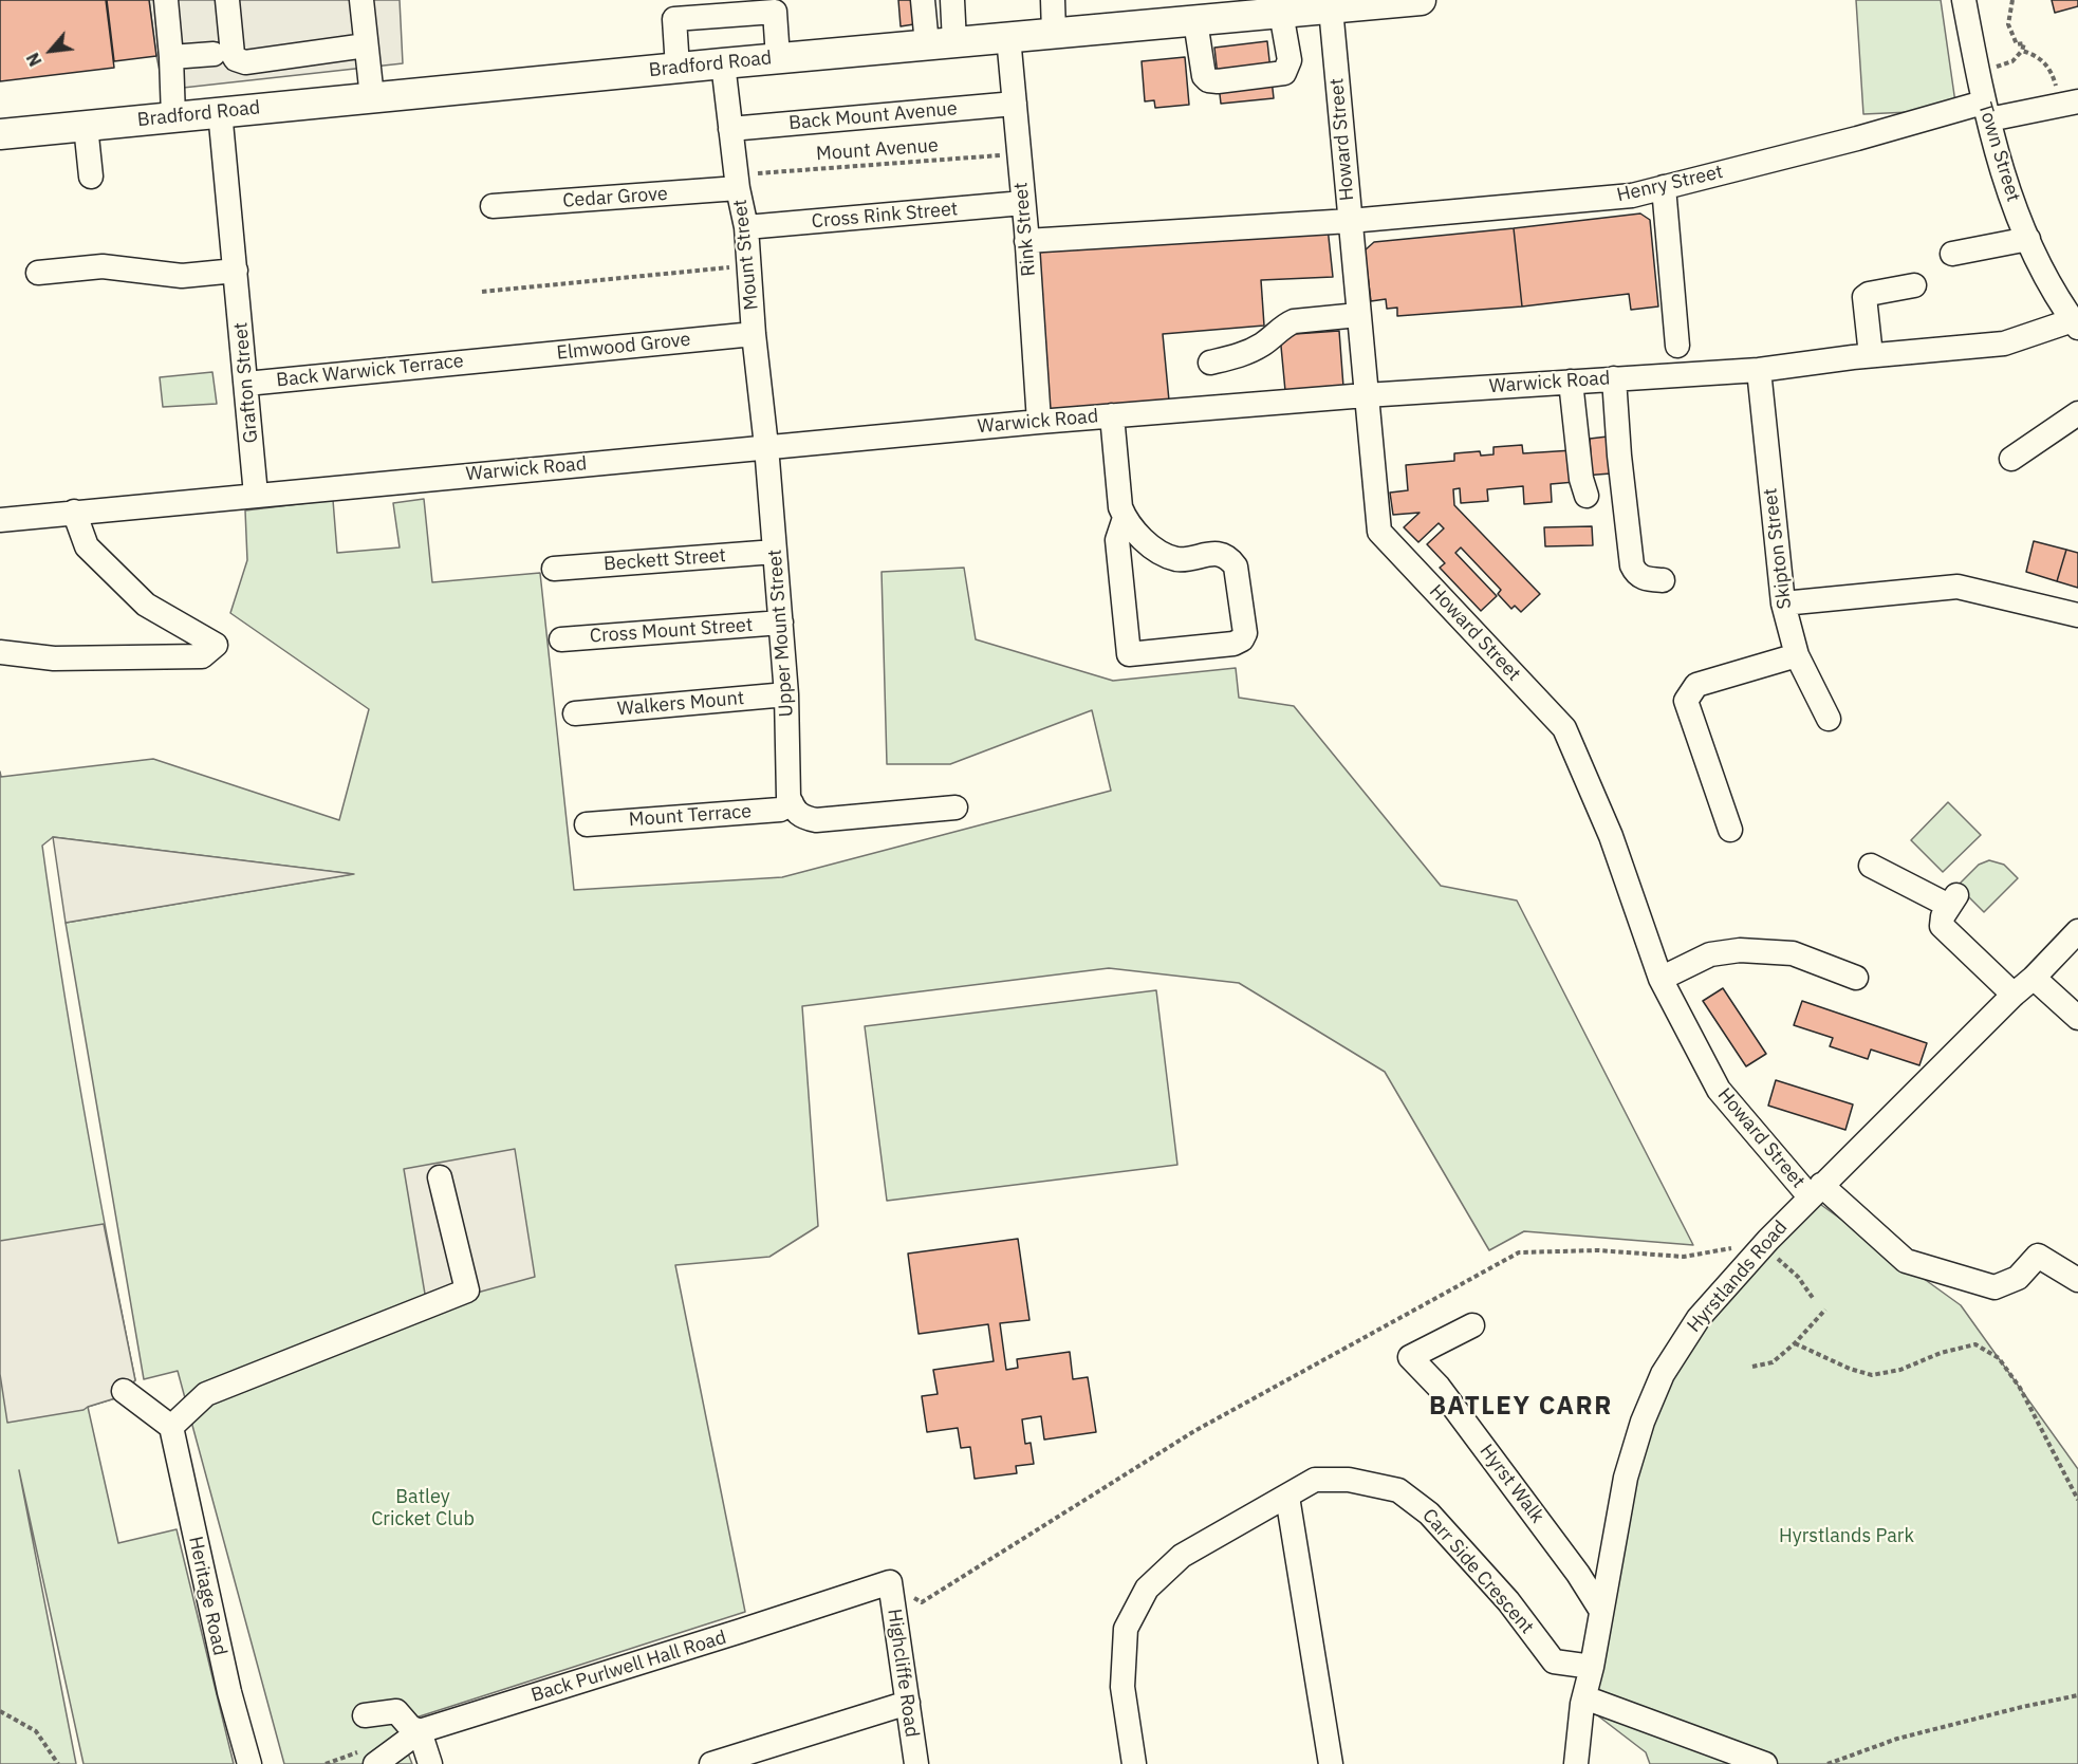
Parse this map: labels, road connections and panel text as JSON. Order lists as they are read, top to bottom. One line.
{"streets":{"main road":["Bradford Road"],"street":["Back Mount Avenue","Howard Street","Town Street","Henry Street","Cedar Grove","Cross Rink Street","Rink Street","Mount Street","Elmwood Grove","Back Warwick Terrace","Grafton Street","Warwick Road","Skipton Street","Beckett Street","Cross Mount Street","Upper Mount Street","Walkers Mount","Mount Terrace","Hyrstlands Road","Hyrst Walk","Carr Side Crescent","Heritage Road","Back Purlwell Hall Road","Highcliffe Road"],"path":["Mount Avenue"]},"crossings":[["Bradford Road","Howard Street"],["Bradford Road","Rink Street"],["Bradford Road","Mount Street"],["Bradford Road","Grafton Street"],["Back Mount Avenue","Rink Street"],["Back Mount Avenue","Mount Street"],["Howard Street","Henry Street"],["Howard Street","Warwick Road"],["Howard Street","Hyrstlands Road"],["Mount Avenue","Cedar Grove"],["Mount Avenue","Rink Street"],["Mount Avenue","Mount Street"],["Town Street","Henry Street"],["Town Street","Warwick Road"],["Henry Street","Rink Street"],["Cedar Grove","Mount Street"],["Cross Rink Street","Rink Street"],["Cross Rink Street","Mount Street"],["Rink Street","Warwick Road"],["Mount Street","Elmwood Grove"],["Mount Street","Warwick Road"],["Mount Street","Upper Mount Street"],["Elmwood Grove","Back Warwick Terrace"],["Back Warwick Terrace","Grafton Street"],["Grafton Street","Warwick Road"],["Warwick Road","Skipton Street"],["Warwick Road","Upper Mount Street"],["Beckett Street","Upper Mount Street"],["Cross Mount Street","Upper Mount Street"],["Upper Mount Street","Walkers Mount"],["Upper Mount Street","Mount Terrace"],["Hyrstlands Road","Hyrst Walk"],["Hyrstlands Road","Carr Side Crescent"],["Back Purlwell Hall Road","Highcliffe Road"]],"districts":["BATLEY CARR"],"parks":["Batley Cricket Club","Hyrstlands Park"],"north":"bottom left"}
